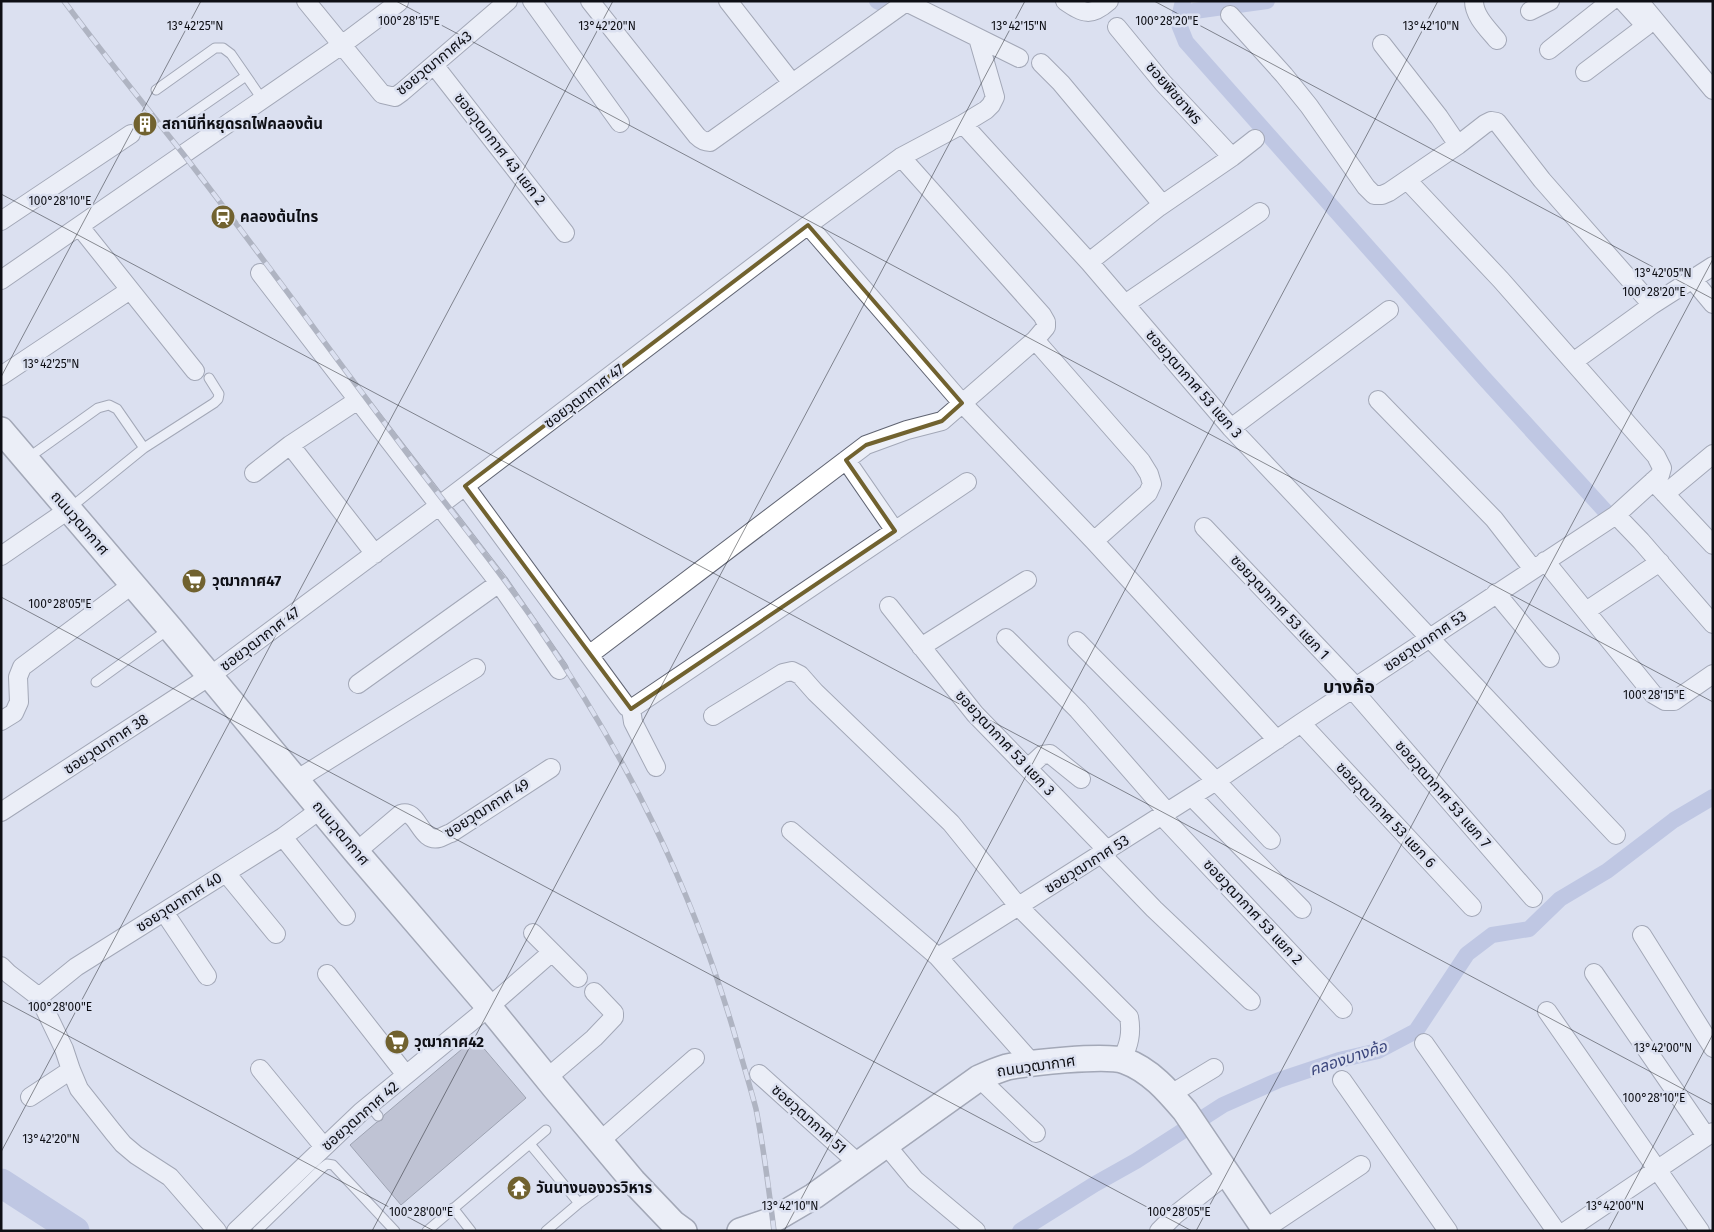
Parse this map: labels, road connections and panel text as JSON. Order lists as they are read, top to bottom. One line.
{"streets":{"main road":["ถนนวุฒากาศ"],"street":["ซอยวุฒากาศ43","ซอยพิชชาพร","ซอยวุฒากาศ 43 แยก 2","ซอยวุฒากาศ 53 แยก 3","ซอยวุฒากาศ 47","ซอยวุฒากาศ 53 แยก 1","ซอยวุฒากาศ 53","ซอยวุฒากาศ 38","ซอยวุฒากาศ 53 แยก 7","ซอยวุฒากาศ 49","ซอยวุฒากาศ 53 แยก 6","ซอยวุฒากาศ 40","ซอยวุฒากาศ 53 แยก 2","ซอยวุฒากาศ 42","ซอยวุฒากาศ 51"]},"crossings":[["ซอยวุฒากาศ43","ซอยวุฒากาศ 43 แยก 2"],["ซอยวุฒากาศ 53 แยก 3","ซอยวุฒากาศ 47"],["ซอยวุฒากาศ 53 แยก 3","ซอยวุฒากาศ 53"],["ซอยวุฒากาศ 47","ถนนวุฒากาศ"],["ซอยวุฒากาศ 47","ซอยวุฒากาศ 38"],["ถนนวุฒากาศ","ซอยวุฒากาศ 38"],["ถนนวุฒากาศ","ซอยวุฒากาศ 49"],["ถนนวุฒากาศ","ซอยวุฒากาศ 40"],["ถนนวุฒากาศ","ซอยวุฒากาศ 42"],["ถนนวุฒากาศ","ซอยวุฒากาศ 51"],["ซอยวุฒากาศ 53 แยก 1","ซอยวุฒากาศ 53"],["ซอยวุฒากาศ 53 แยก 1","ซอยวุฒากาศ 53 แยก 7"],["ซอยวุฒากาศ 53","ซอยวุฒากาศ 53 แยก 7"],["ซอยวุฒากาศ 53","ซอยวุฒากาศ 53 แยก 6"],["ซอยวุฒากาศ 53","ซอยวุฒากาศ 53 แยก 2"]],"districts":["บางค้อ"],"water":["คลองบางค้อ"],"places":{"building":["สถานีที่หยุดรถไฟคลองต้น"],"station":["คลองต้นไทร"],"supermarket":["วุฒากาศ47","วุฒากาศ42"],"temple":["วันนางนองวรวิหาร"]},"coordinates":["100°28'15\"E","100°28'20\"E","13°42'25\"N","13°42'20\"N","13°42'15\"N","13°42'10\"N","100°28'10\"E","13°42'05\"N","100°28'05\"E","100°28'00\"E","13°42'00\"N"]}
